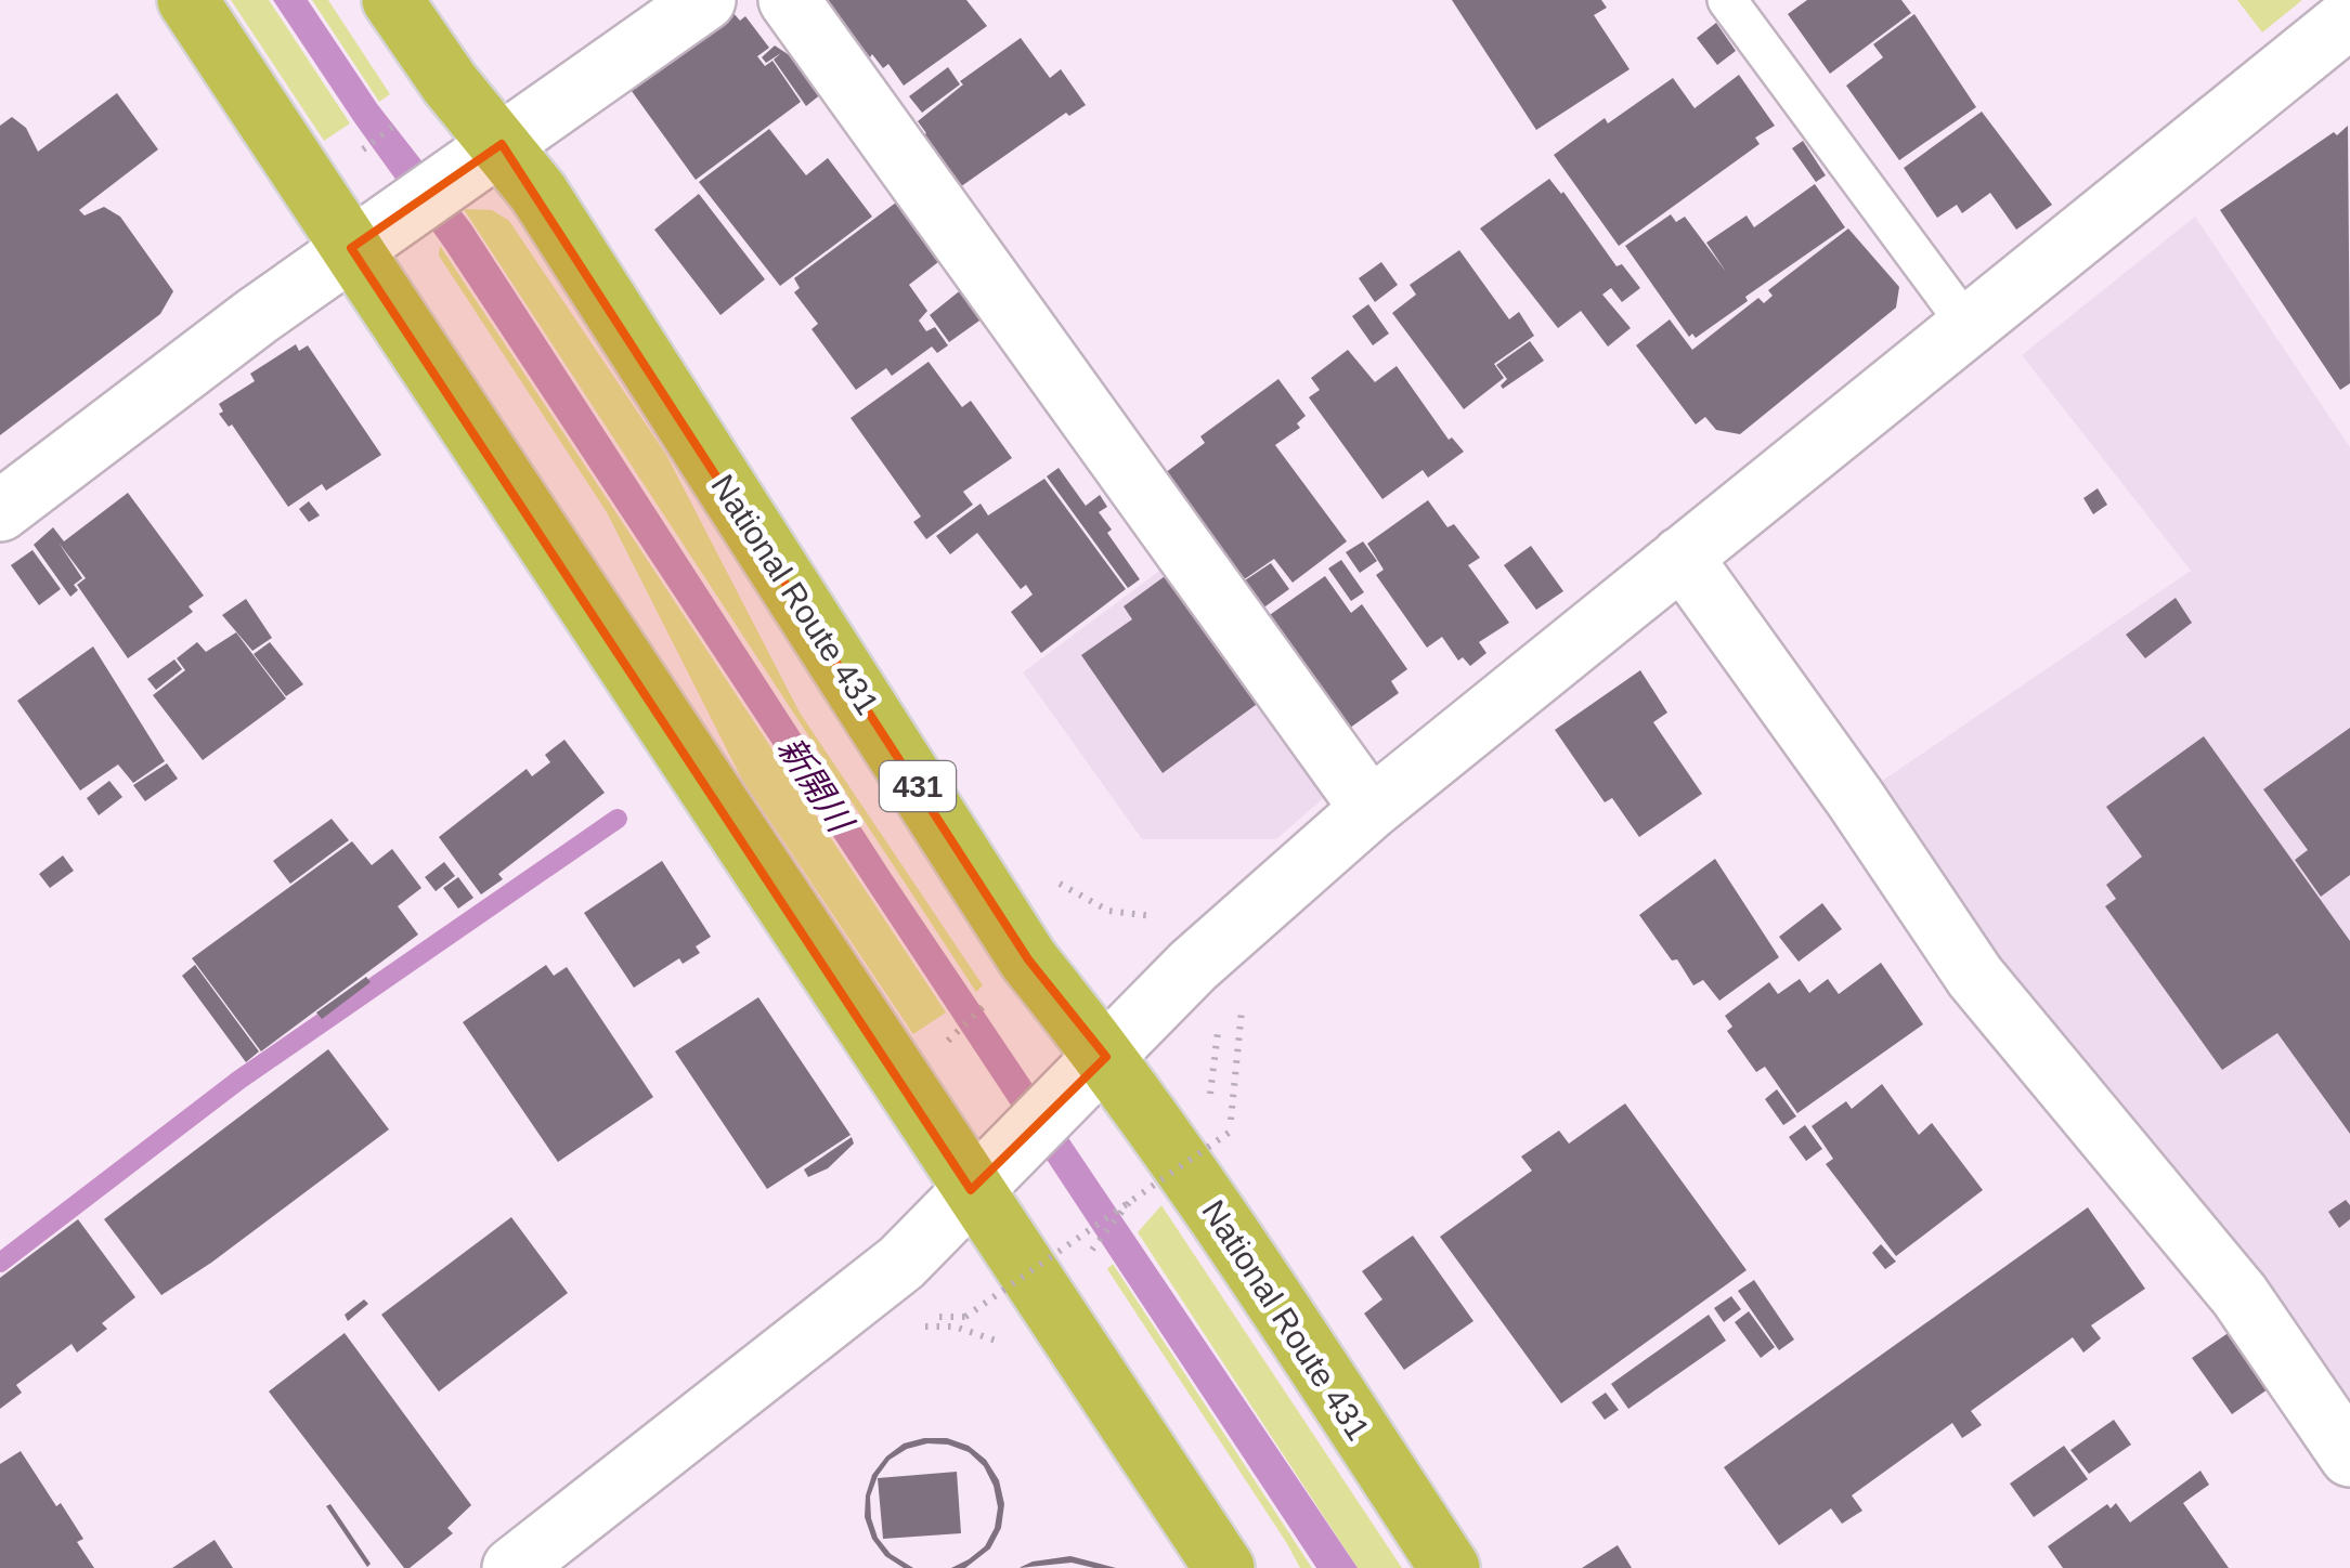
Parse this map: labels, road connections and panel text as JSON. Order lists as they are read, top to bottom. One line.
{"streets":{"highway":["National Route 431","431"]},"water":["新開川"]}
